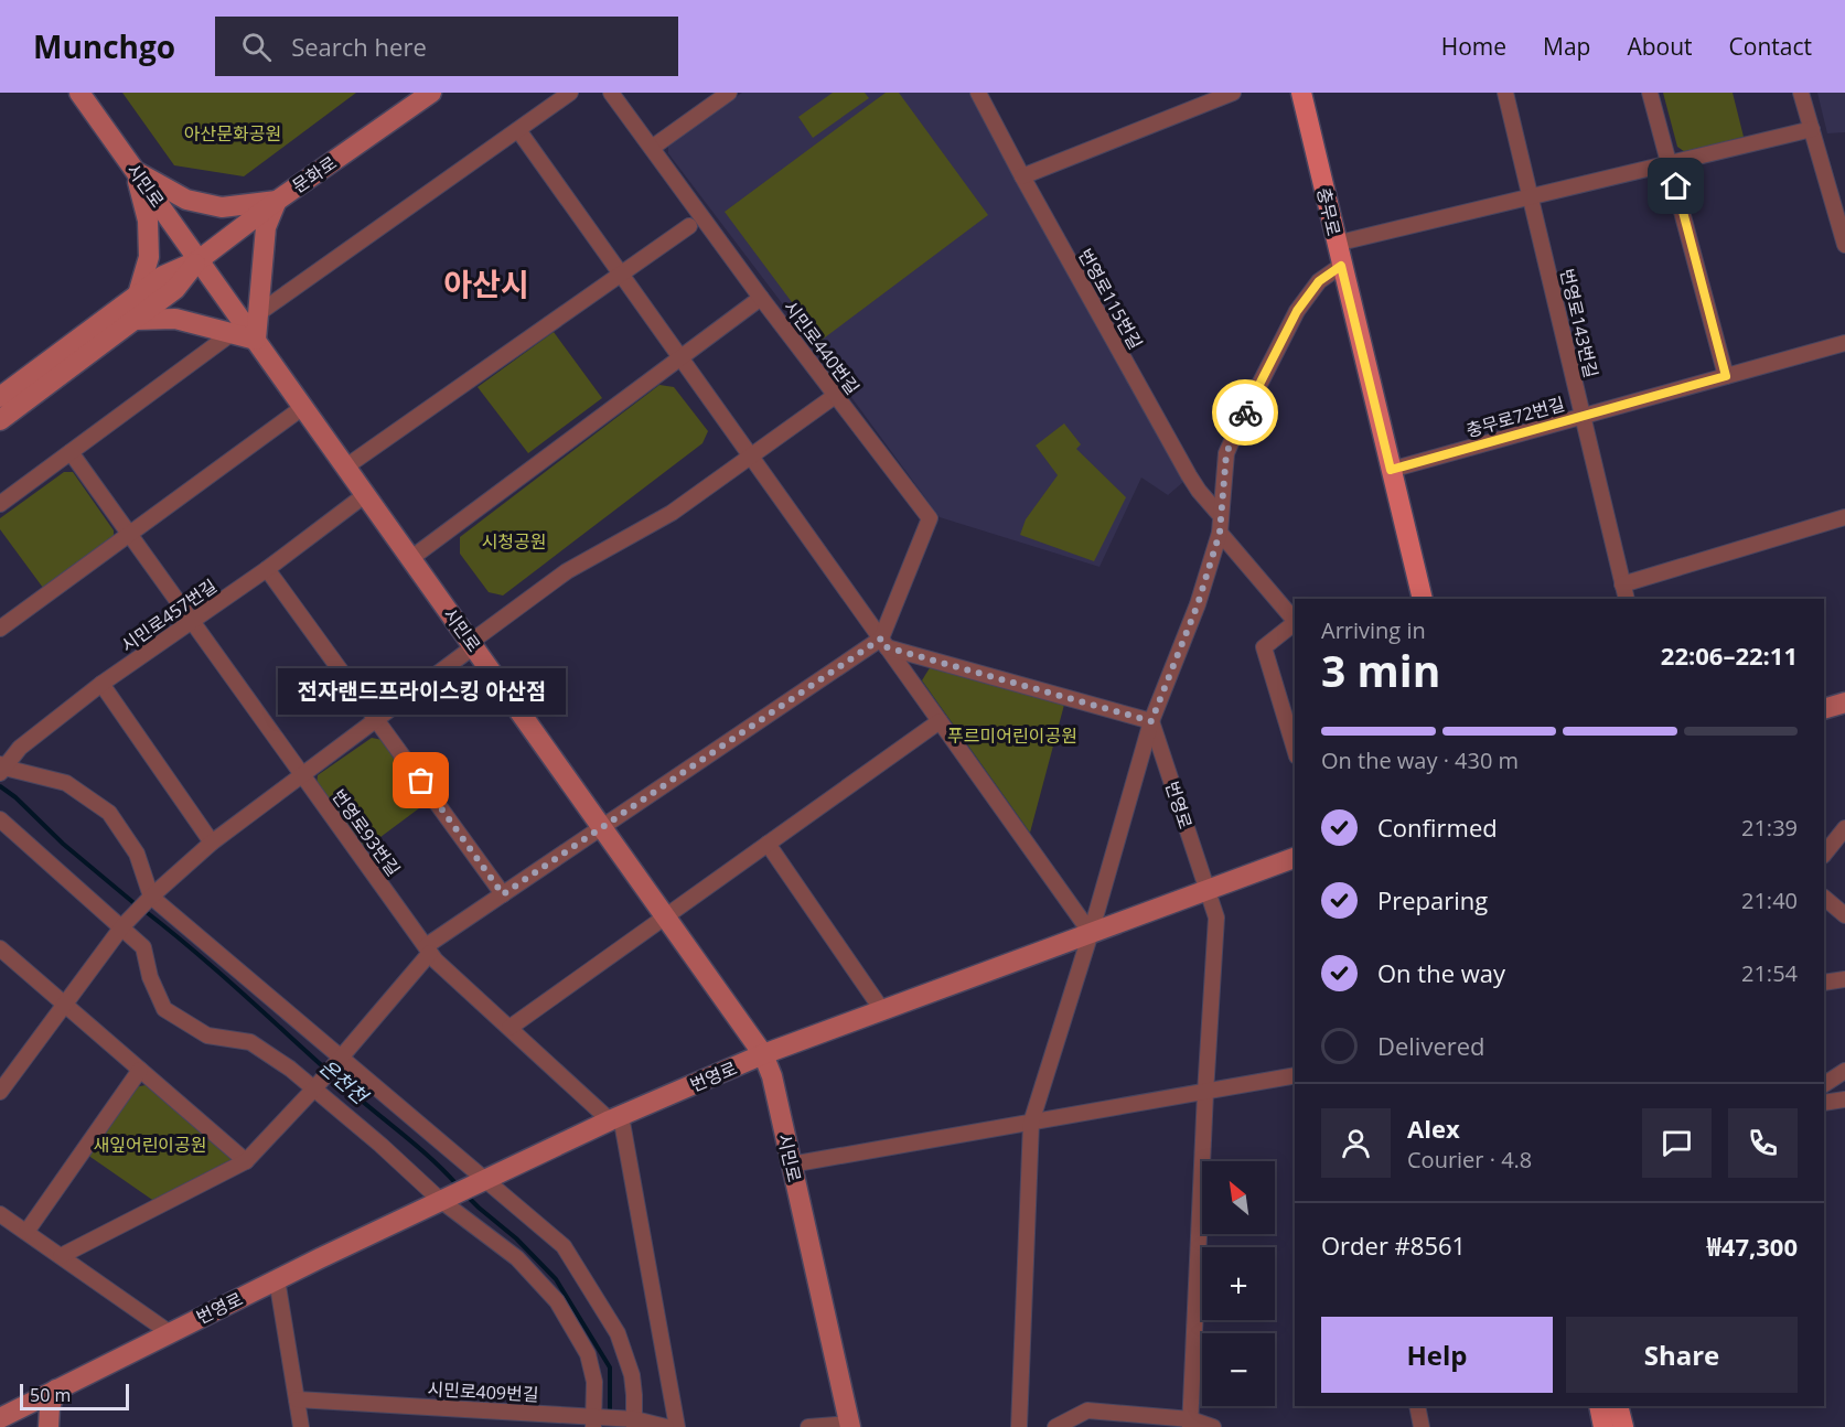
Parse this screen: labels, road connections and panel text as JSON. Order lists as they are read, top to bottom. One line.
{"streets":{"main road":["문화로","시민로","충무로","번영로"],"street":["번영로115번길","번영로143번길","시민로440번길","충무로72번길","시민로457번길","번영로93번길","시민로409번길"]},"crossings":[["문화로","시민로"],["시민로","시민로457번길"],["시민로","번영로"],["충무로","충무로72번길"],["번영로143번길","충무로72번길"],["시민로457번길","번영로93번길"],["번영로","번영로93번길"]],"districts":["아산시"],"water":["온천천"],"parks":["아산문화공원","시청공원","푸르미어린이공원","새잎어린이공원"],"places":["전자랜드프라이스킹 아산점"],"scale_bar":"50 m","north":"top left","page":{"header":"Munchgo","search":"Search here","nav":["Home","Map","About","Contact"],"heading":["3 min","Arriving in","22:06–22:11"],"panel":["Alex","Courier · 4.8","Order #8561","₩47,300"],"bubble":"전자랜드프라이스킹 아산점","bar":"On the way · 430 m","list":[["Confirmed","21:39"],["Preparing","21:40"],["On the way","21:54"],"Delivered"],"map_buttons":["+","−"],"buttons":["Help","Share"],"scale":"50 m"}}
